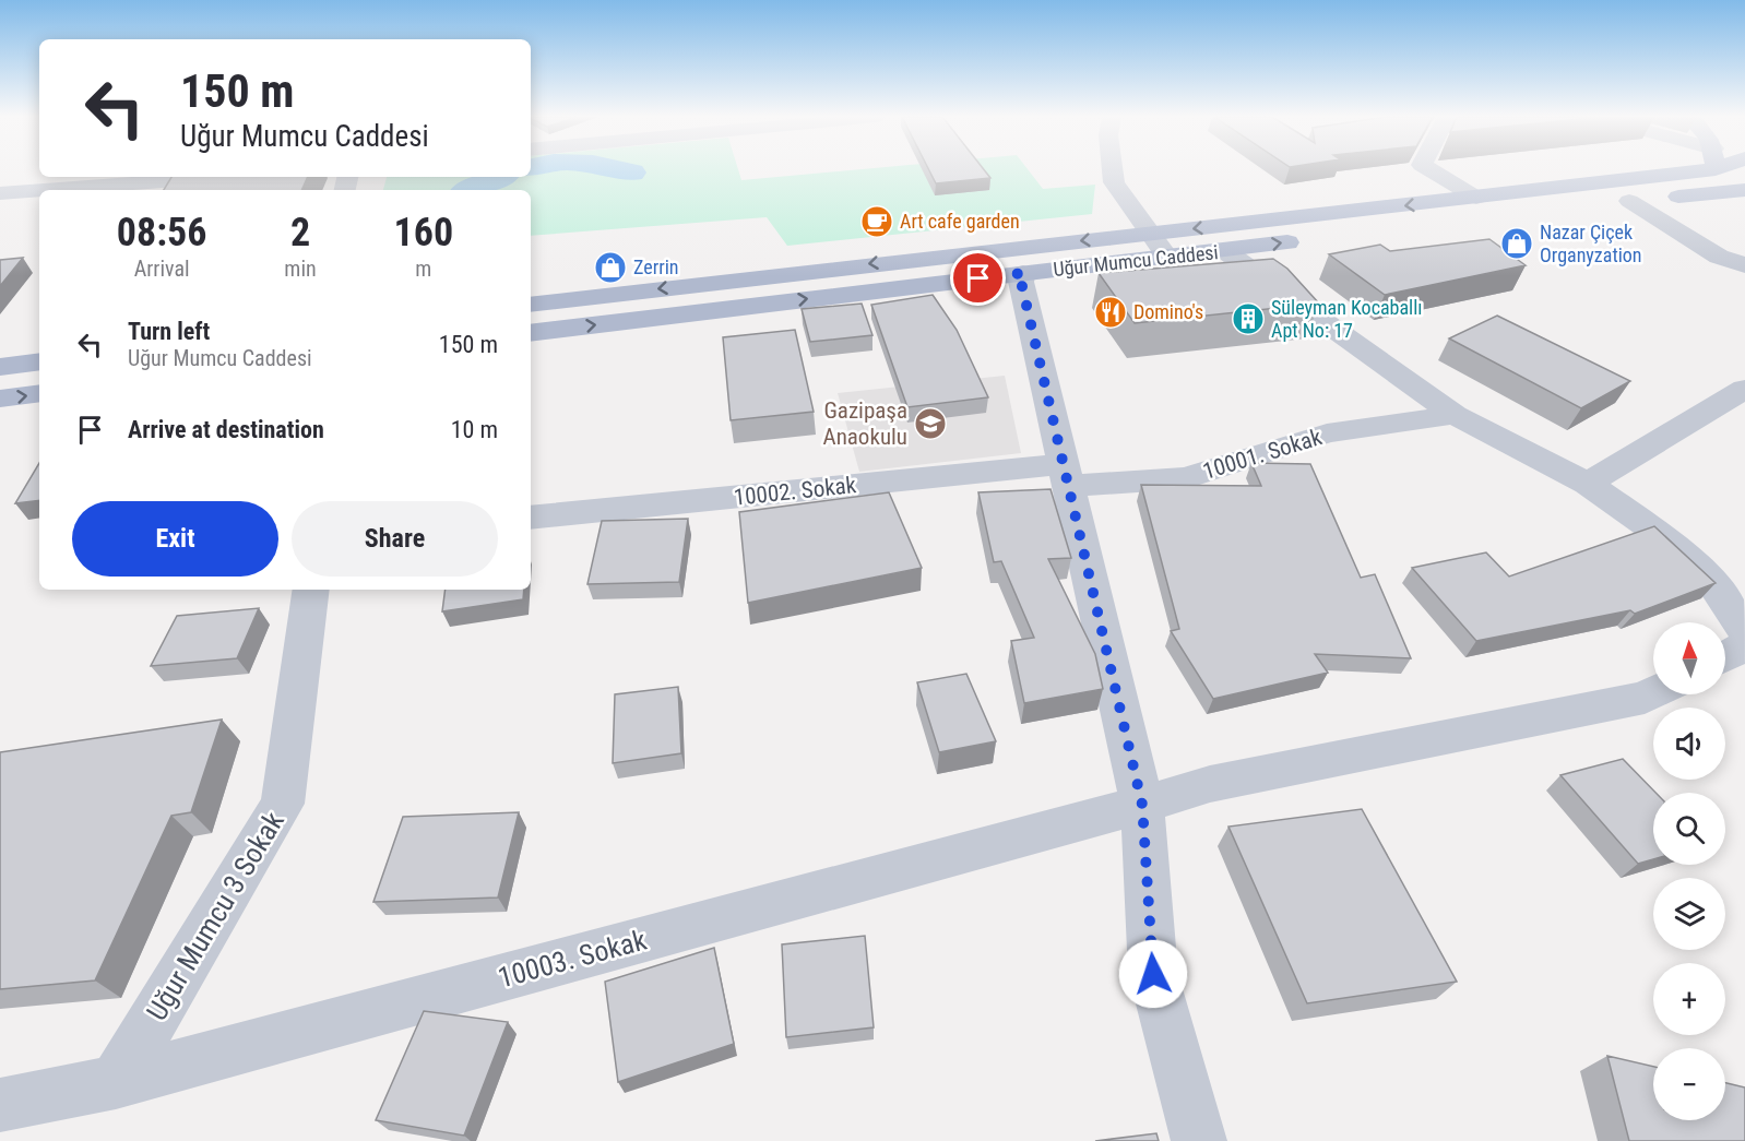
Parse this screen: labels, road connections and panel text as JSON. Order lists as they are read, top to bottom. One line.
{"streets":{"main road":["Uğur Mumcu Caddesi"],"street":["10001. Sokak","10002. Sokak","Uğur Mumcu 3 Sokak","10003. Sokak"]},"crossings":[["10001. Sokak","10002. Sokak"],["Uğur Mumcu 3 Sokak","10003. Sokak"]],"places":{"cafe":["Art cafe garden"],"shop":["Nazar Çiçek Organyzation","Zerrin"],"restaurant":["Domino's"],"building":["Süleyman Kocaballı Apt No: 17"],"school or university":["Gazipaşa Anaokulu"]},"north":"top","page":{"turn":["150 m","Uğur Mumcu Caddesi"],"eta":["08:56","Arrival","2","min","160","m"],"list":[{"name":"Turn left","note":"Uğur Mumcu Caddesi","value":"150 m"},{"name":"Arrive at destination","value":"10 m"}],"buttons":["Exit","Share"],"map_buttons":["+","−"]}}
